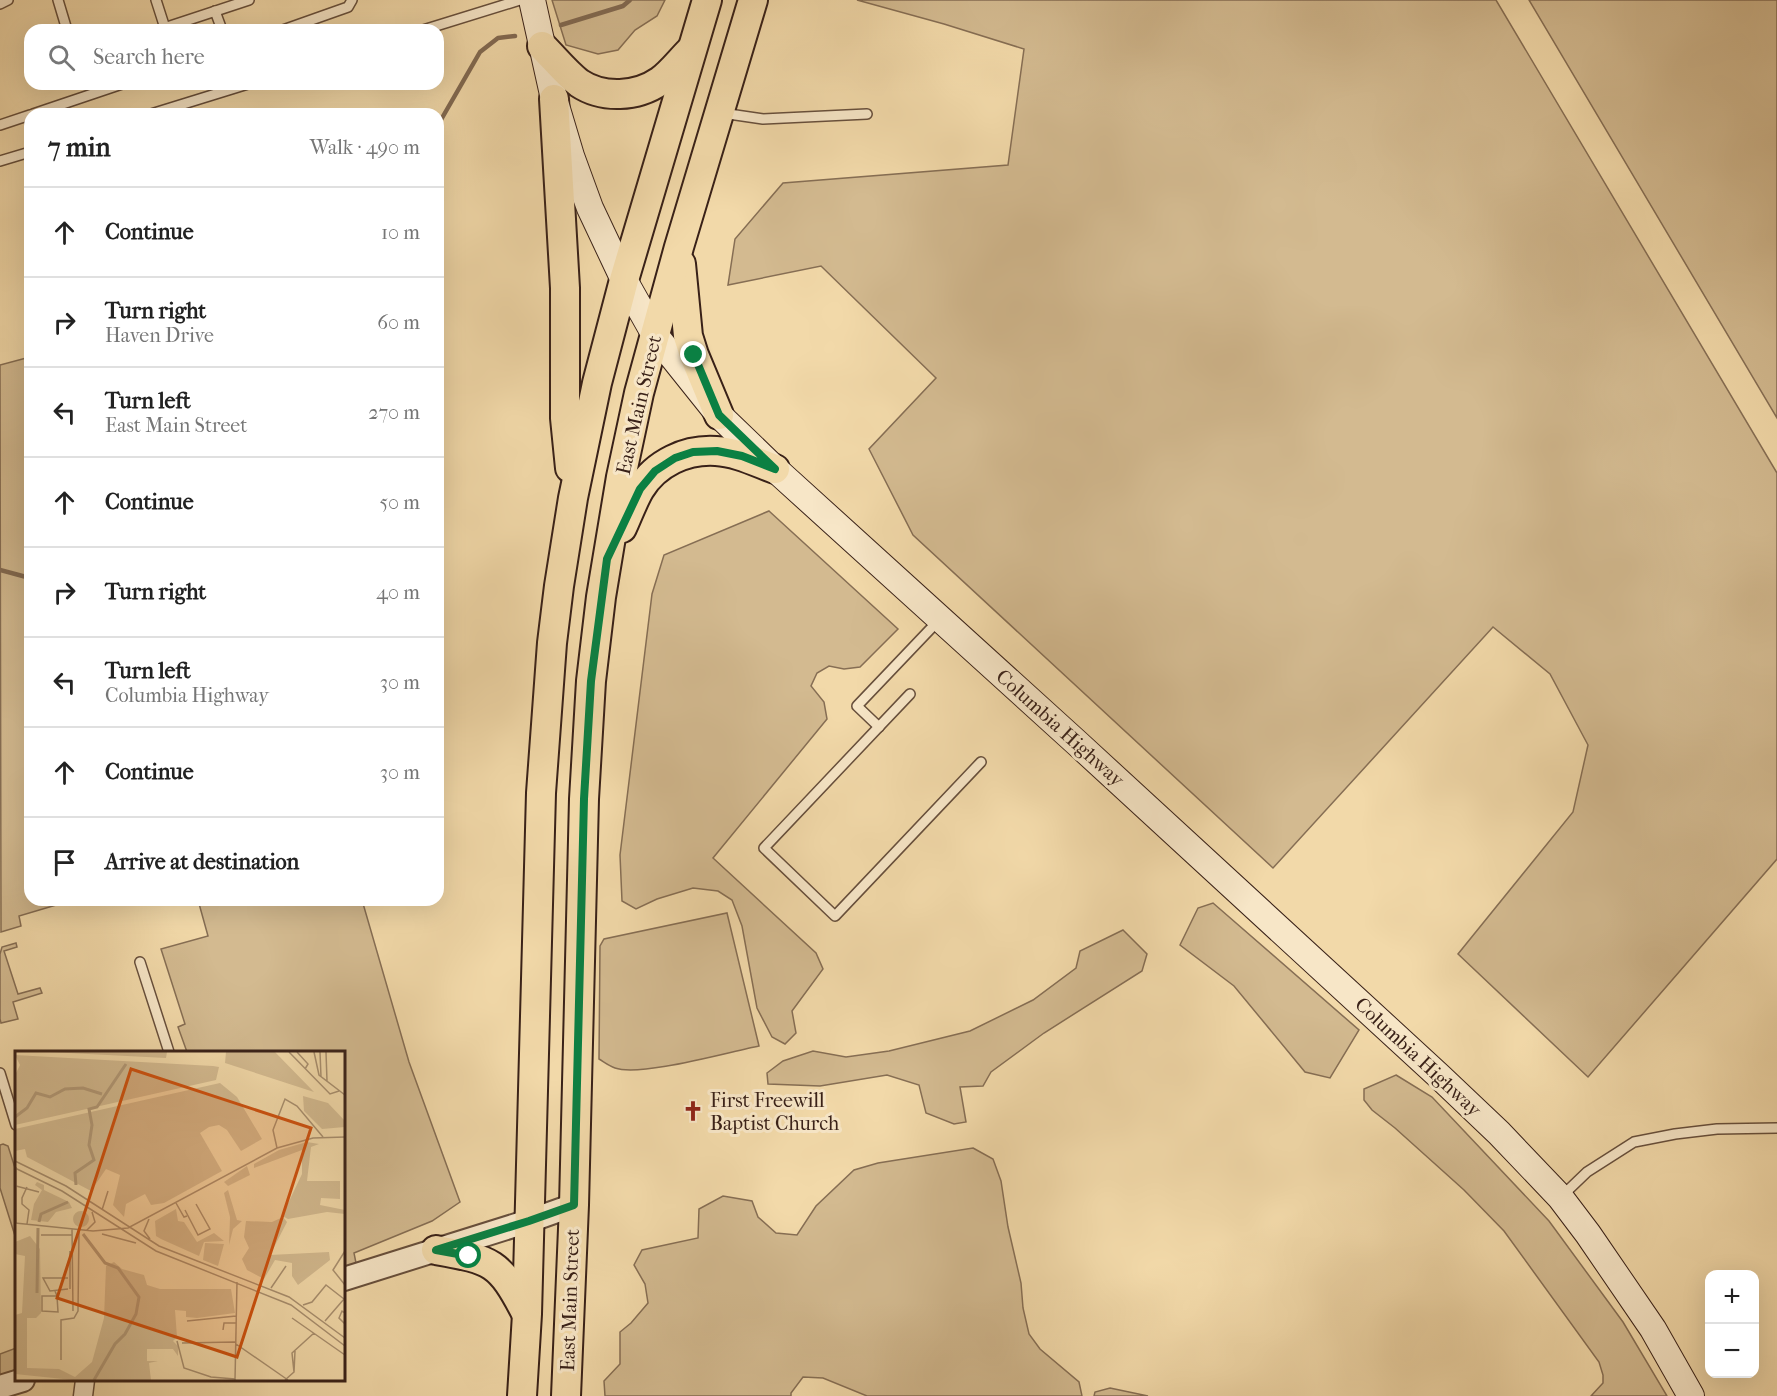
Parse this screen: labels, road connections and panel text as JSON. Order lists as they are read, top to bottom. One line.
{"streets":{"main road":["East Main Street","Columbia Highway"]},"crossings":[["East Main Street","Columbia Highway"]],"places":{"church":["First Freewill Baptist Church"]},"page":{"search":"Search here","heading":["7 min","Walk · 490 m"],"list":[["Continue","10 m"],["Turn right","Haven Drive","60 m"],["Turn left","East Main Street","270 m"],["Continue","50 m"],["Turn right","40 m"],["Turn left","Columbia Highway","30 m"],["Continue","30 m"],"Arrive at destination"],"map_buttons":["+","−"]}}
